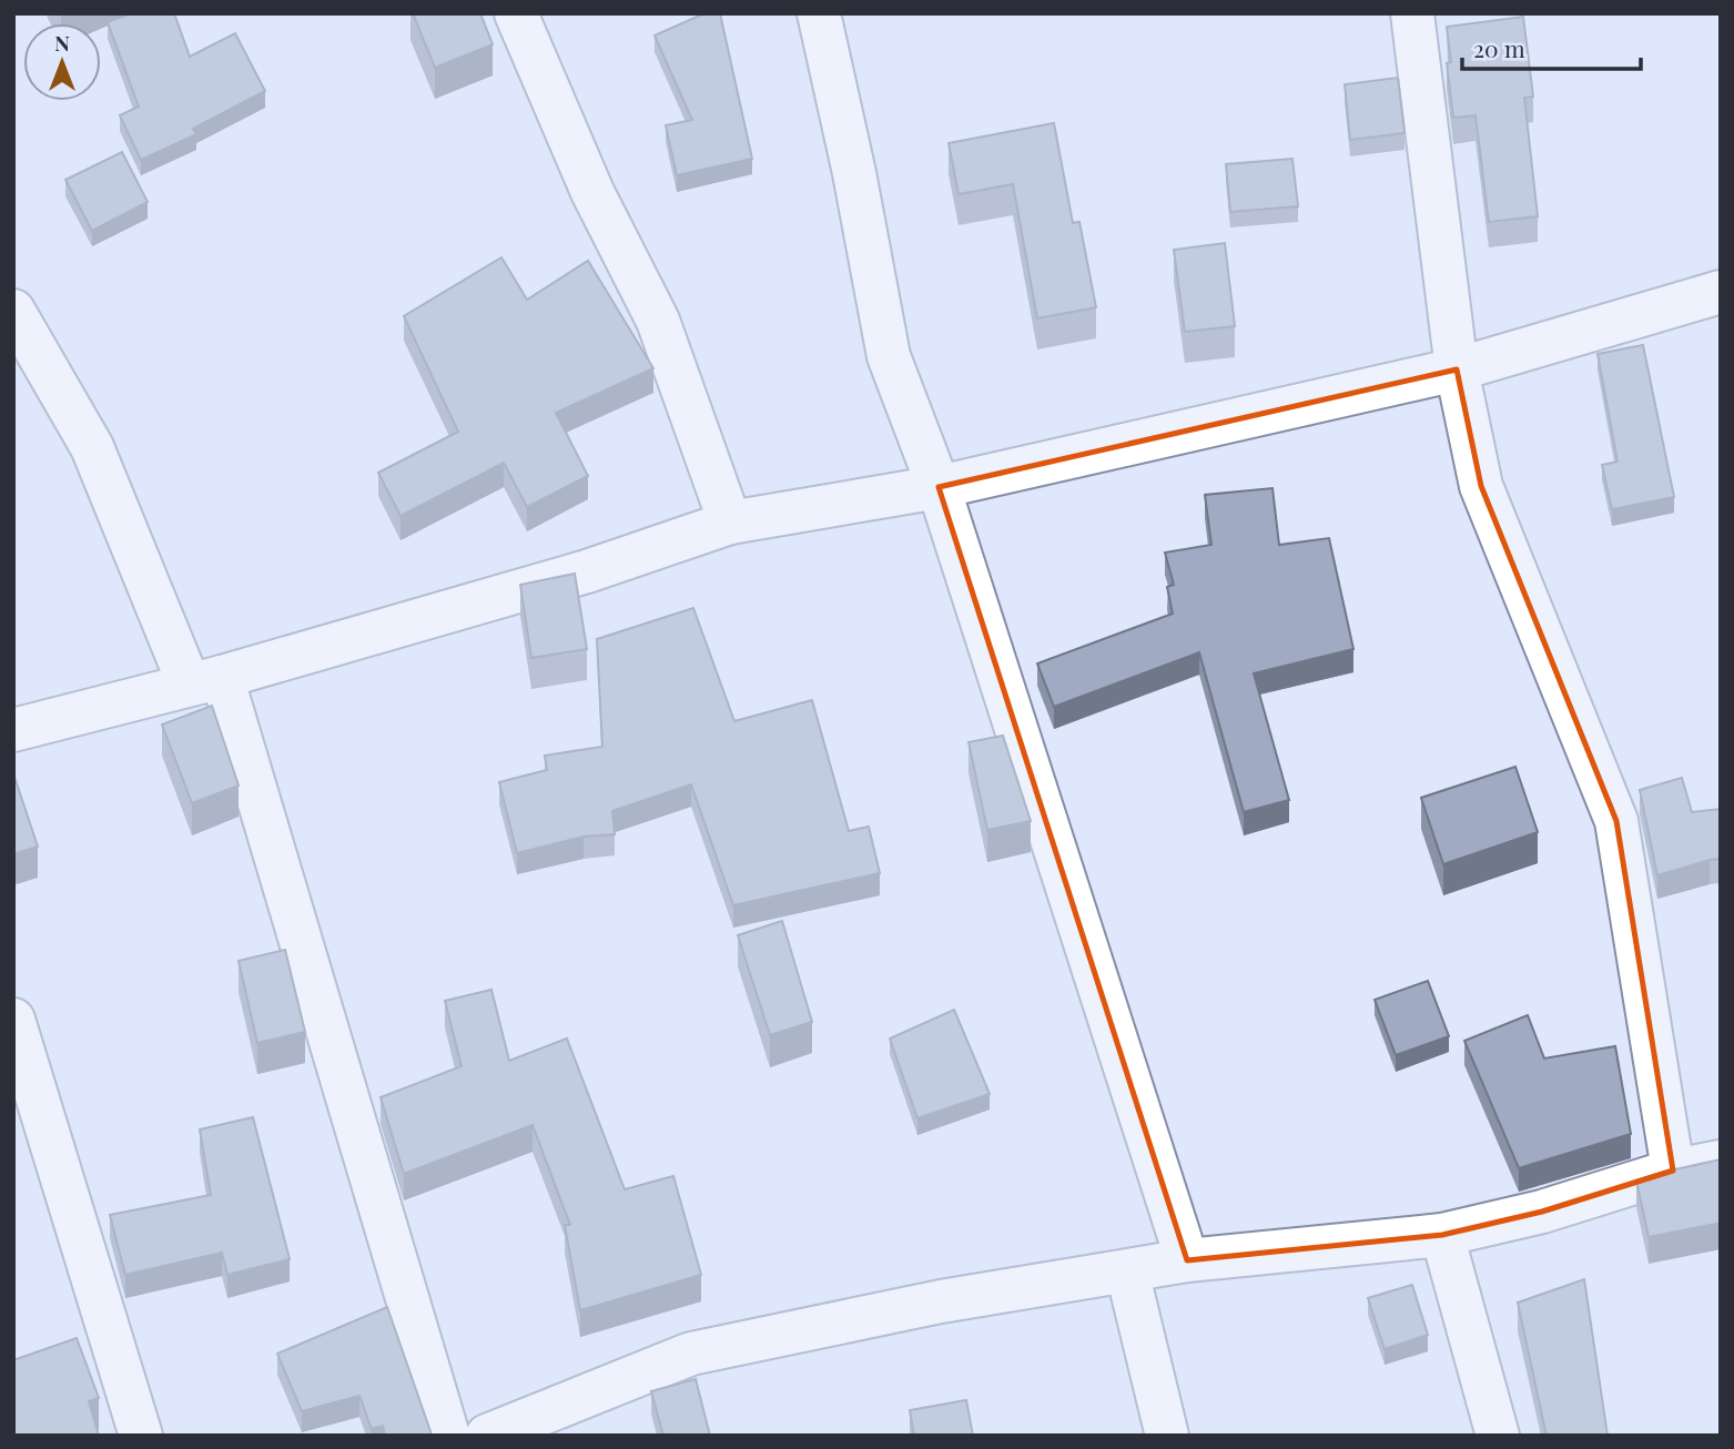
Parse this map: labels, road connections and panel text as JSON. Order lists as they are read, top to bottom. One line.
{"scale_bar":"20 m","north":"top"}
